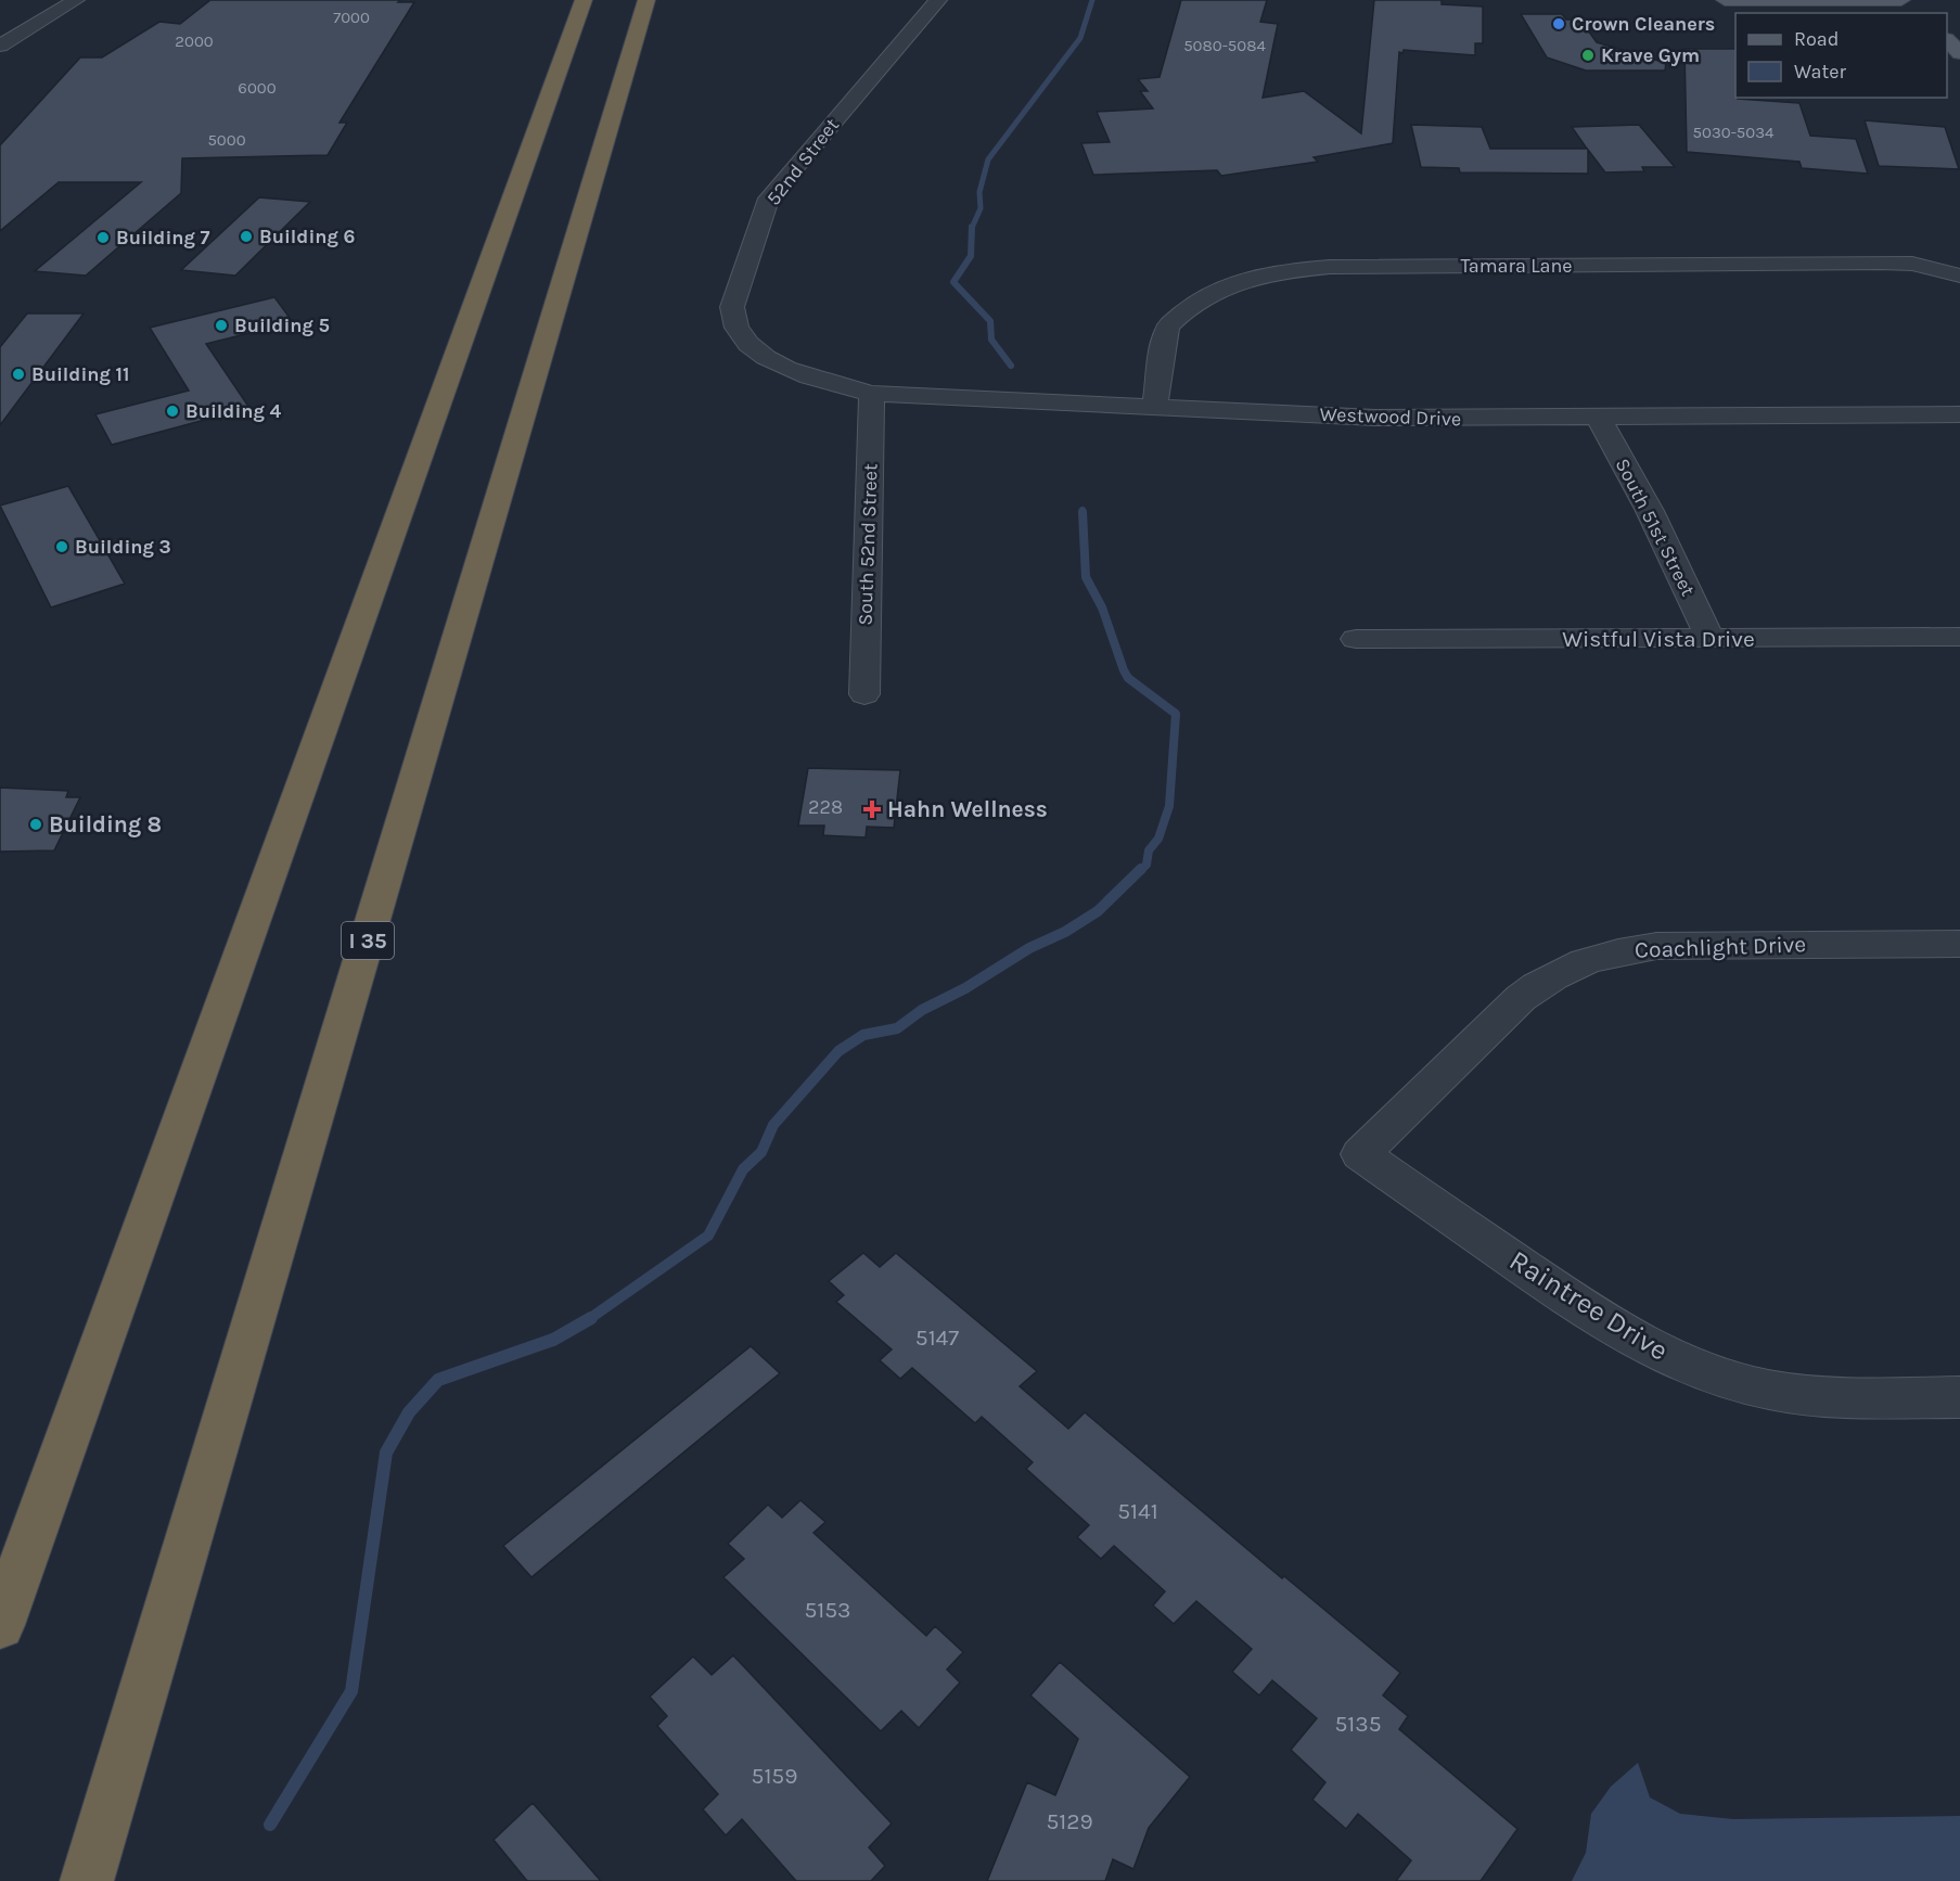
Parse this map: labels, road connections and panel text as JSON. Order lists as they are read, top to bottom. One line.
{"streets":{"highway":["I 35"],"street":["52nd Street","Tamara Lane","Westwood Drive","South 51st Street","South 52nd Street","Wistful Vista Drive","Coachlight Drive","Raintree Drive"]},"crossings":[["52nd Street","Westwood Drive"],["Tamara Lane","Westwood Drive"],["Westwood Drive","South 51st Street"],["Westwood Drive","South 52nd Street"],["South 51st Street","Wistful Vista Drive"],["Coachlight Drive","Raintree Drive"]],"places":{"other":["Crown Cleaners","Krave Gym","Building 6","Building 7","Building 5","Building 11","Building 4","Building 3","Building 8"],"health":["Hahn Wellness"]},"house_numbers":["7000","2000","5080-5084","6000","5030-5034","5000","228","5147","5141","5153","5135","5159","5129"],"legend":["Road","Water"]}
